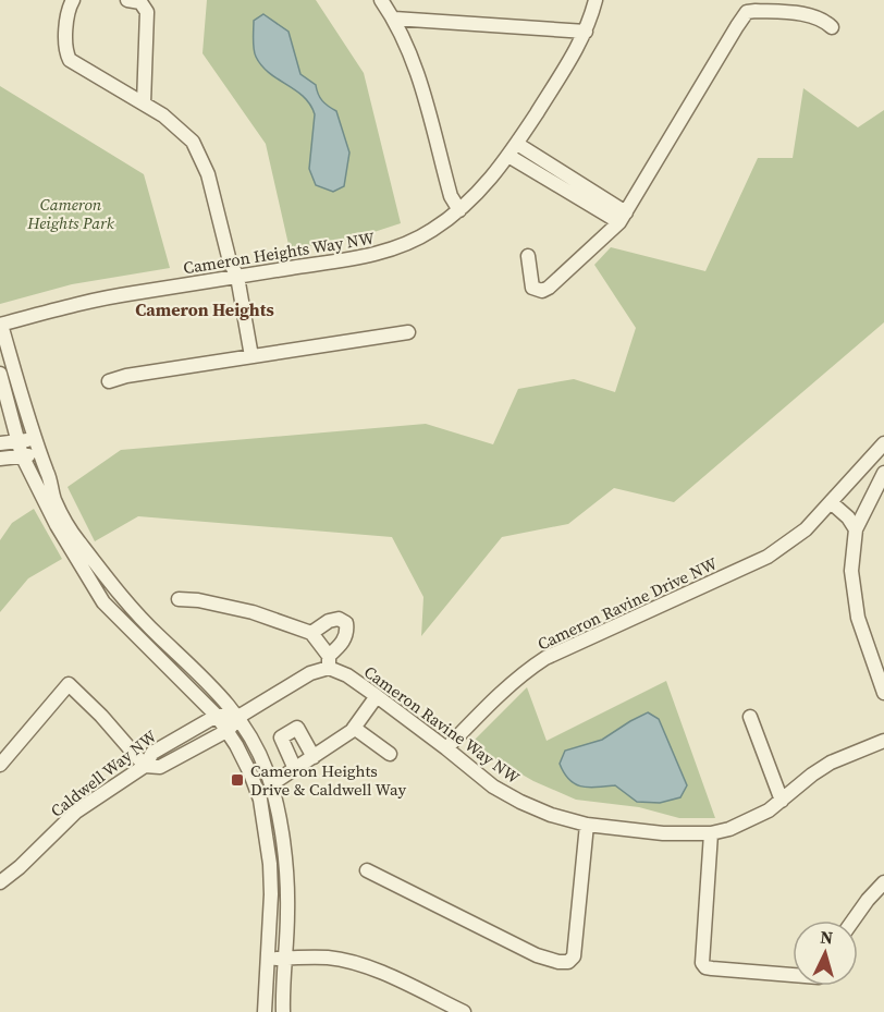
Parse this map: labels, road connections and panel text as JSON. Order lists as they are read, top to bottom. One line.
{"streets":{"street":["Cameron Heights Way NW","Cameron Ravine Drive NW","Cameron Ravine Way NW","Caldwell Way NW"]},"crossings":[["Cameron Ravine Drive NW","Cameron Ravine Way NW"]],"districts":["Cameron Heights"],"parks":["Cameron Heights Park"],"places":{"transit":["Cameron Heights Drive & Caldwell Way"]},"north":"top"}
